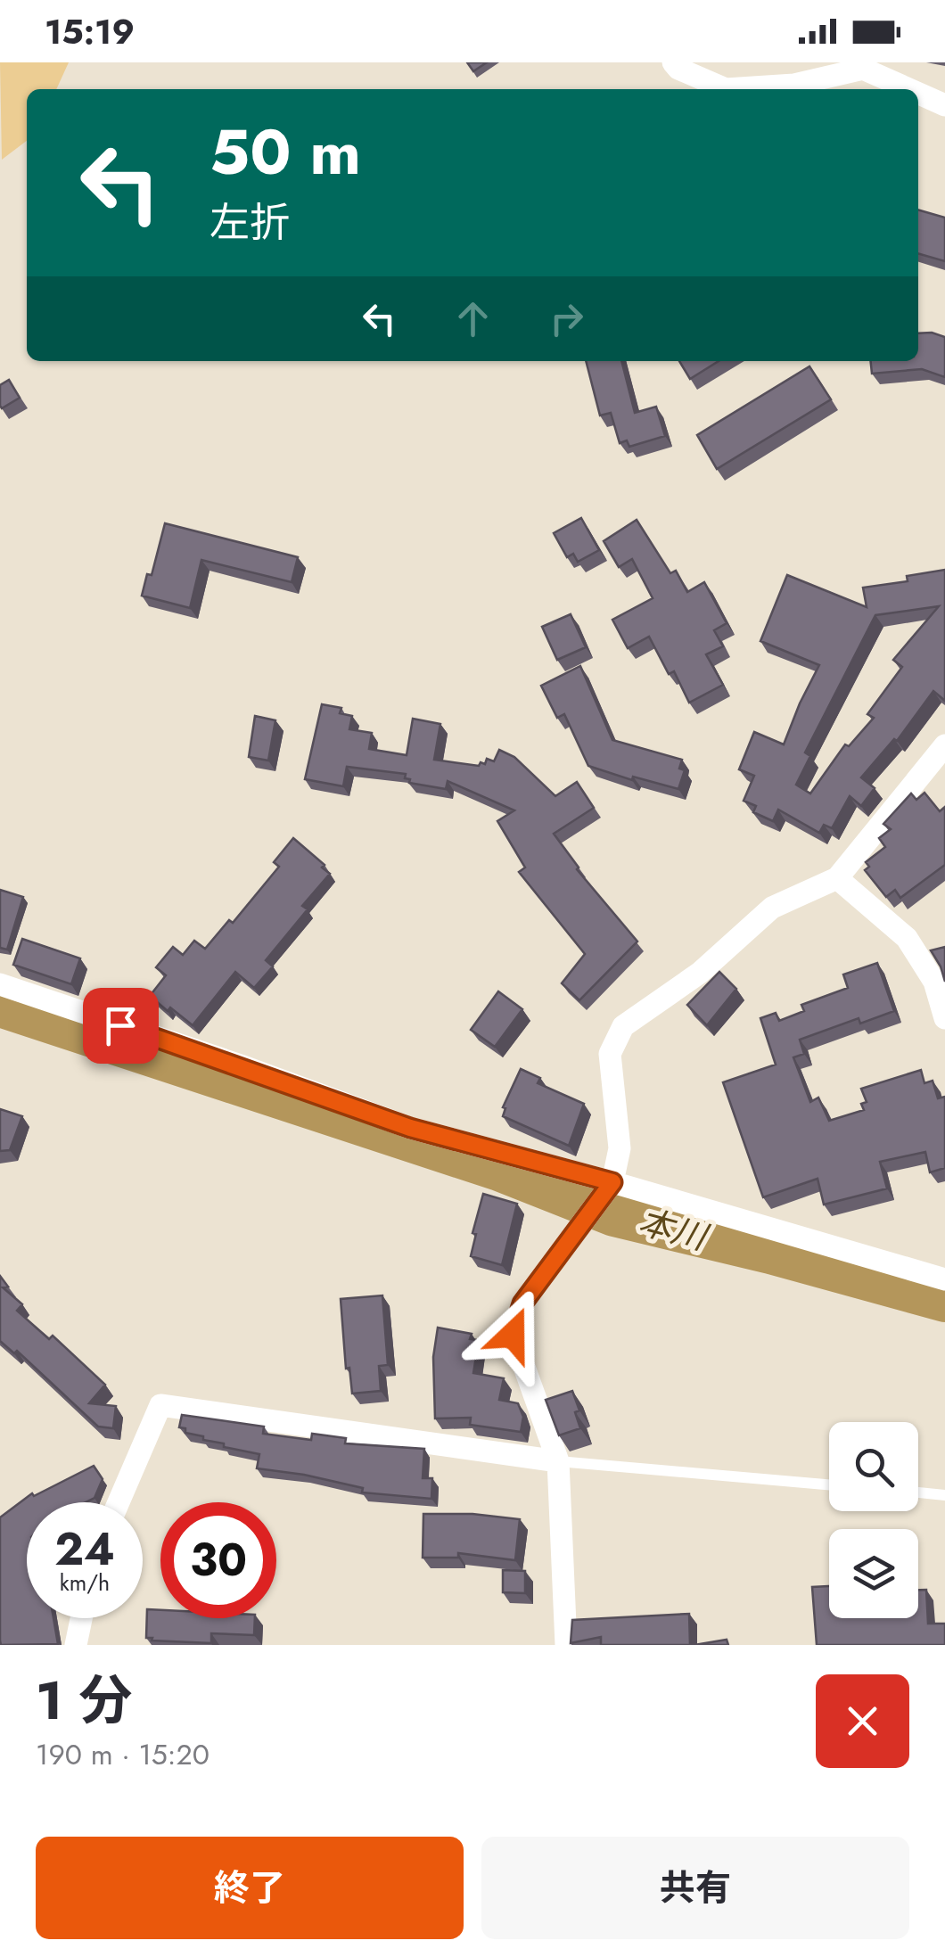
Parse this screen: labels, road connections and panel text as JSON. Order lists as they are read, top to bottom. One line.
{"water":["本川"],"page":{"status":"15:19","turn":["50 m","左折"],"speed":"24 km/h","limit":"30","heading":["1 分","190 m · 15:20"],"buttons":["終了","共有"]}}
